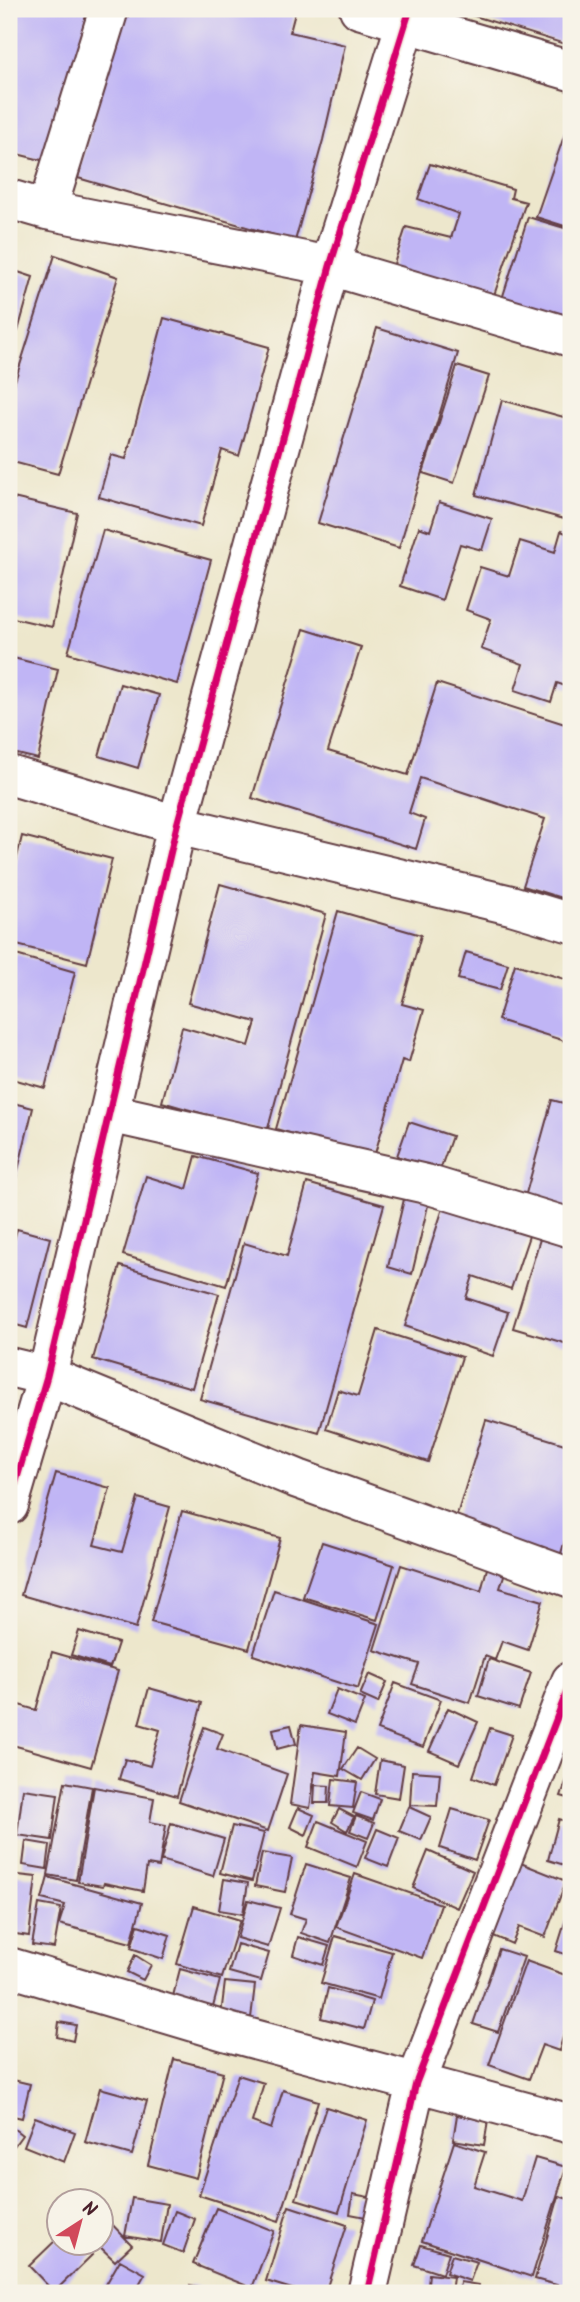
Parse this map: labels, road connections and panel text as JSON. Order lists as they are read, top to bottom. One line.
{"north":"top right"}
